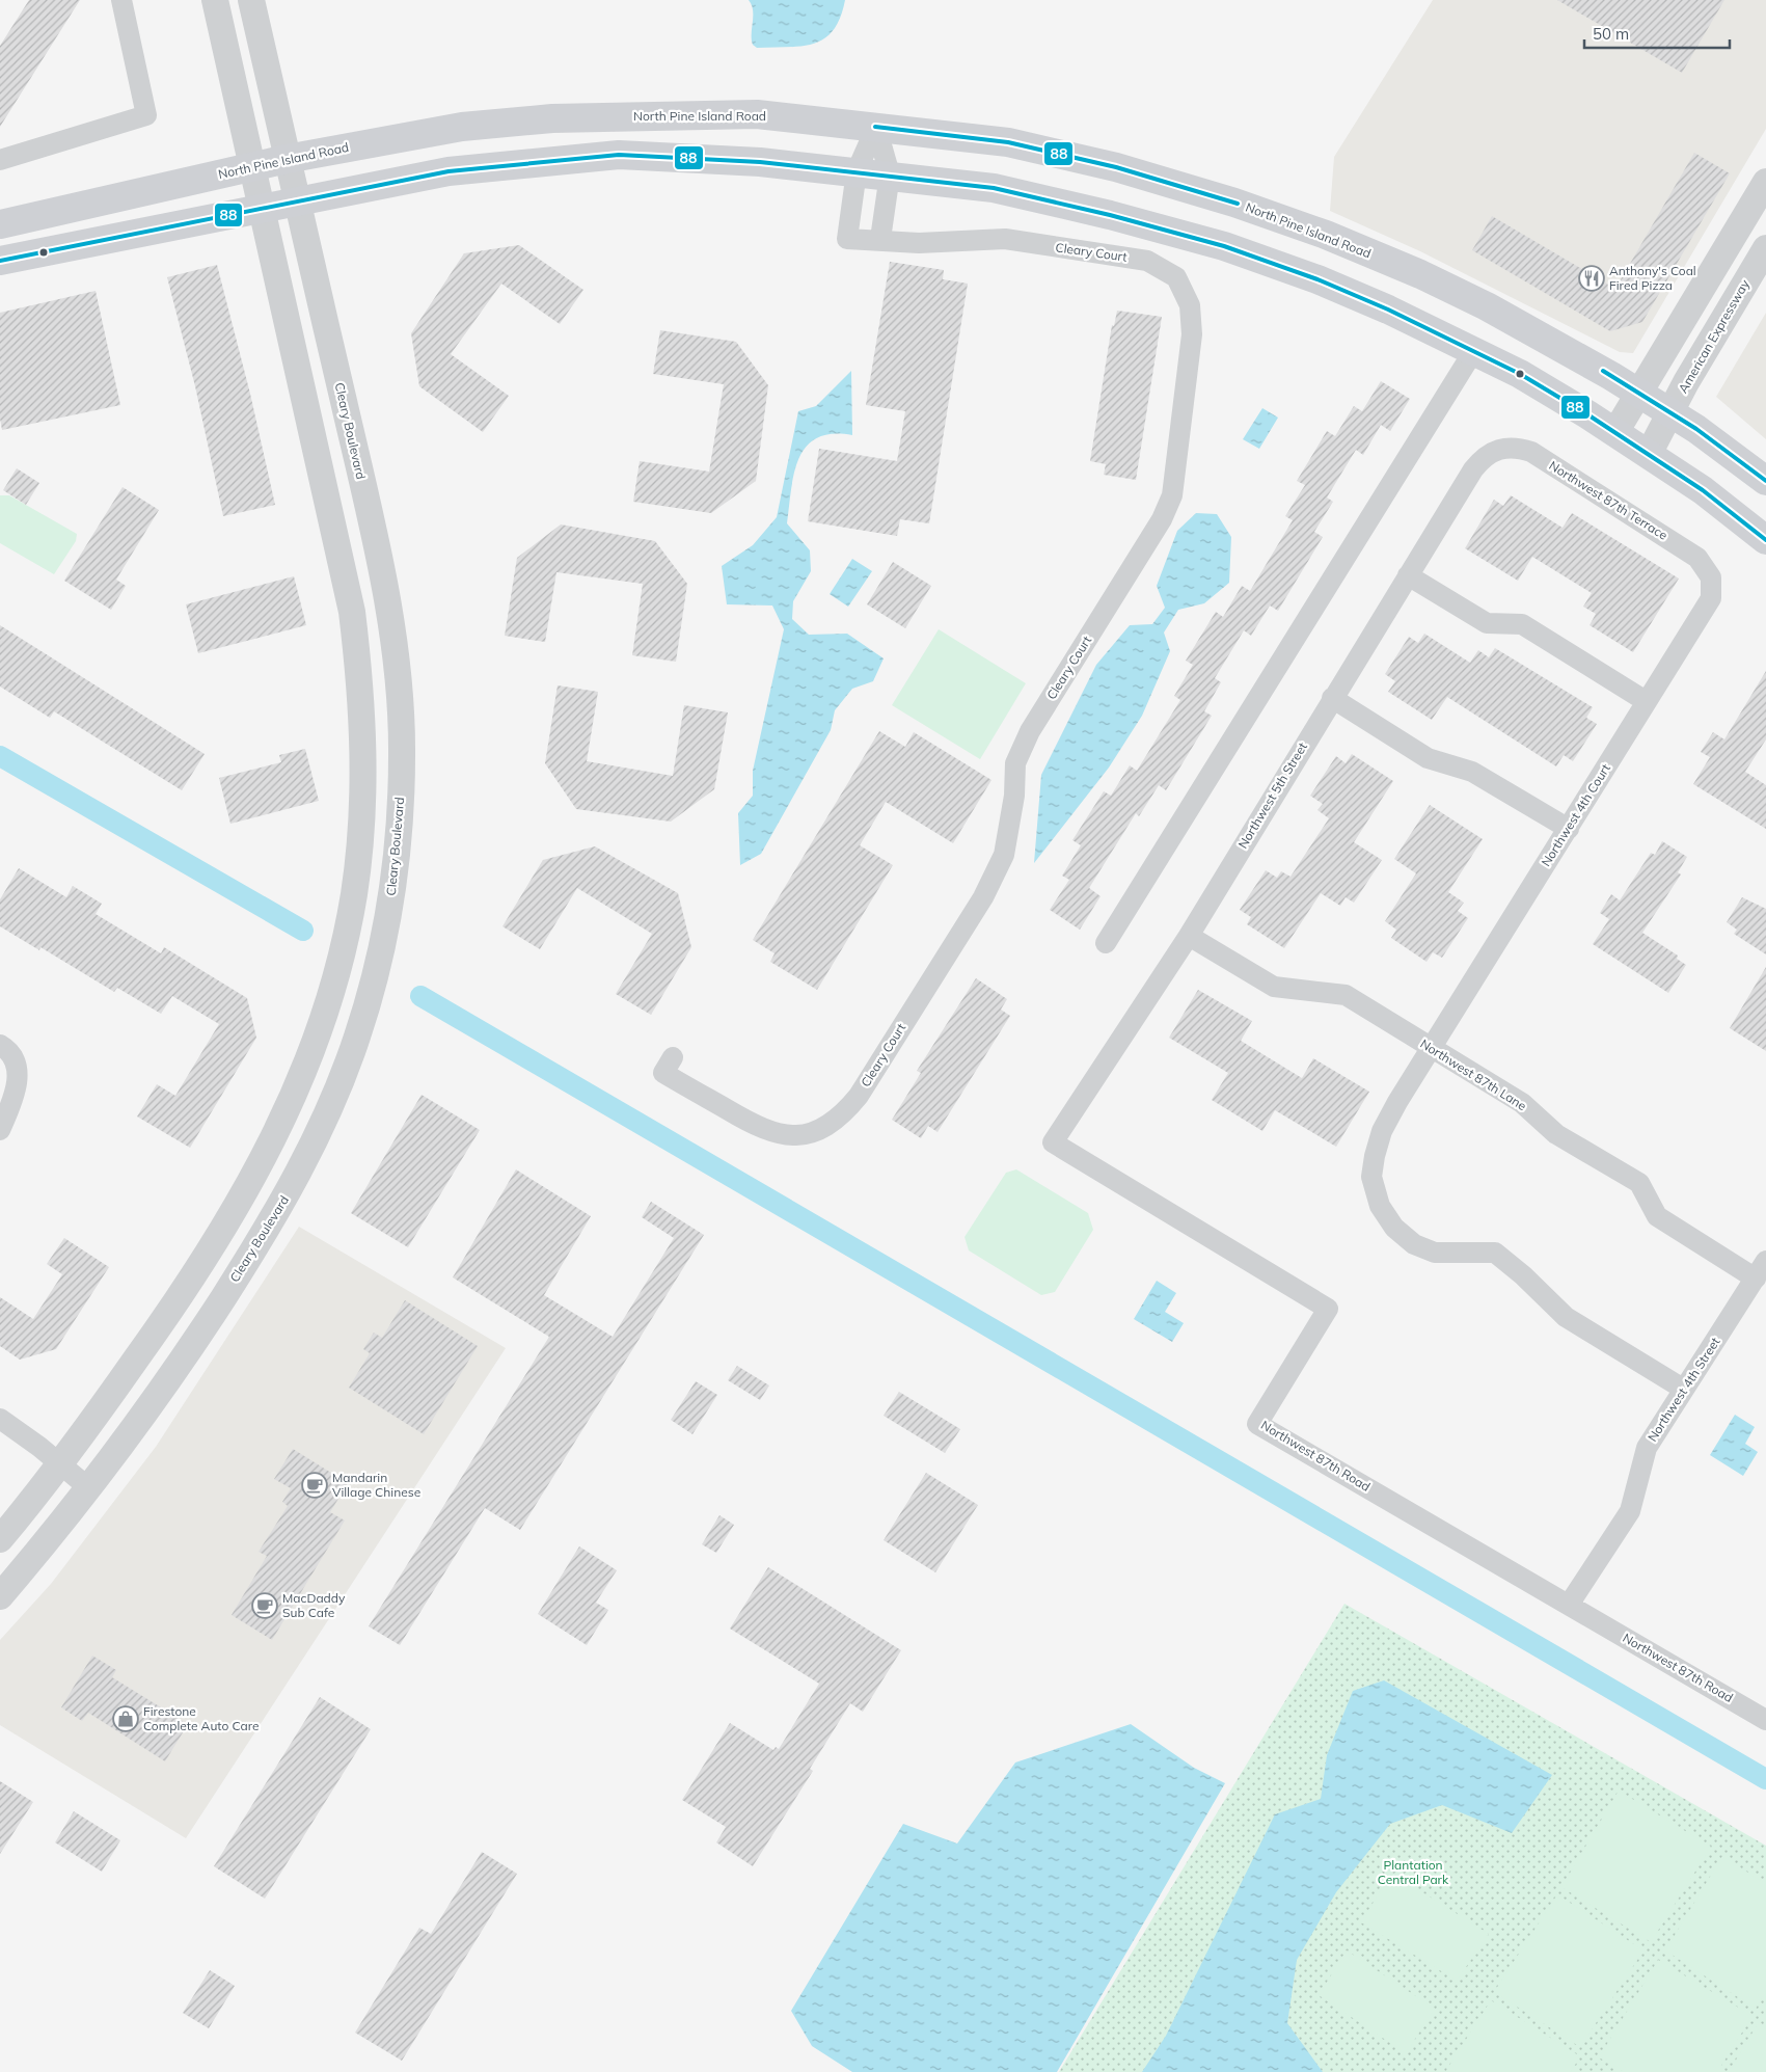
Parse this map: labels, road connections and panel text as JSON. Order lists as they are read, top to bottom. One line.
{"streets":{"main road":["North Pine Island Road"],"street":["Cleary Court","American Expressway","Cleary Boulevard","Northwest 87th Terrace","Northwest 5th Street","Northwest 4th Court","Northwest 87th Lane","Northwest 4th Street","Northwest 87th Road"]},"crossings":[["North Pine Island Road","Cleary Court"],["North Pine Island Road","American Expressway"],["North Pine Island Road","Cleary Boulevard"],["Northwest 87th Terrace","Northwest 5th Street"],["Northwest 87th Terrace","Northwest 4th Court"],["Northwest 5th Street","Northwest 87th Lane"],["Northwest 5th Street","Northwest 87th Road"],["Northwest 4th Court","Northwest 87th Lane"],["Northwest 4th Court","Northwest 4th Street"],["Northwest 87th Lane","Northwest 4th Street"],["Northwest 4th Street","Northwest 87th Road"]],"parks":["Plantation Central Park"],"places":{"restaurant":["Anthony's Coal Fired Pizza"],"cafe":["Mandarin Village Chinese","MacDaddy Sub Cafe"],"shop":["Firestone Complete Auto Care"]},"lines":["transit line 88"],"scale_bar":"50 m"}
